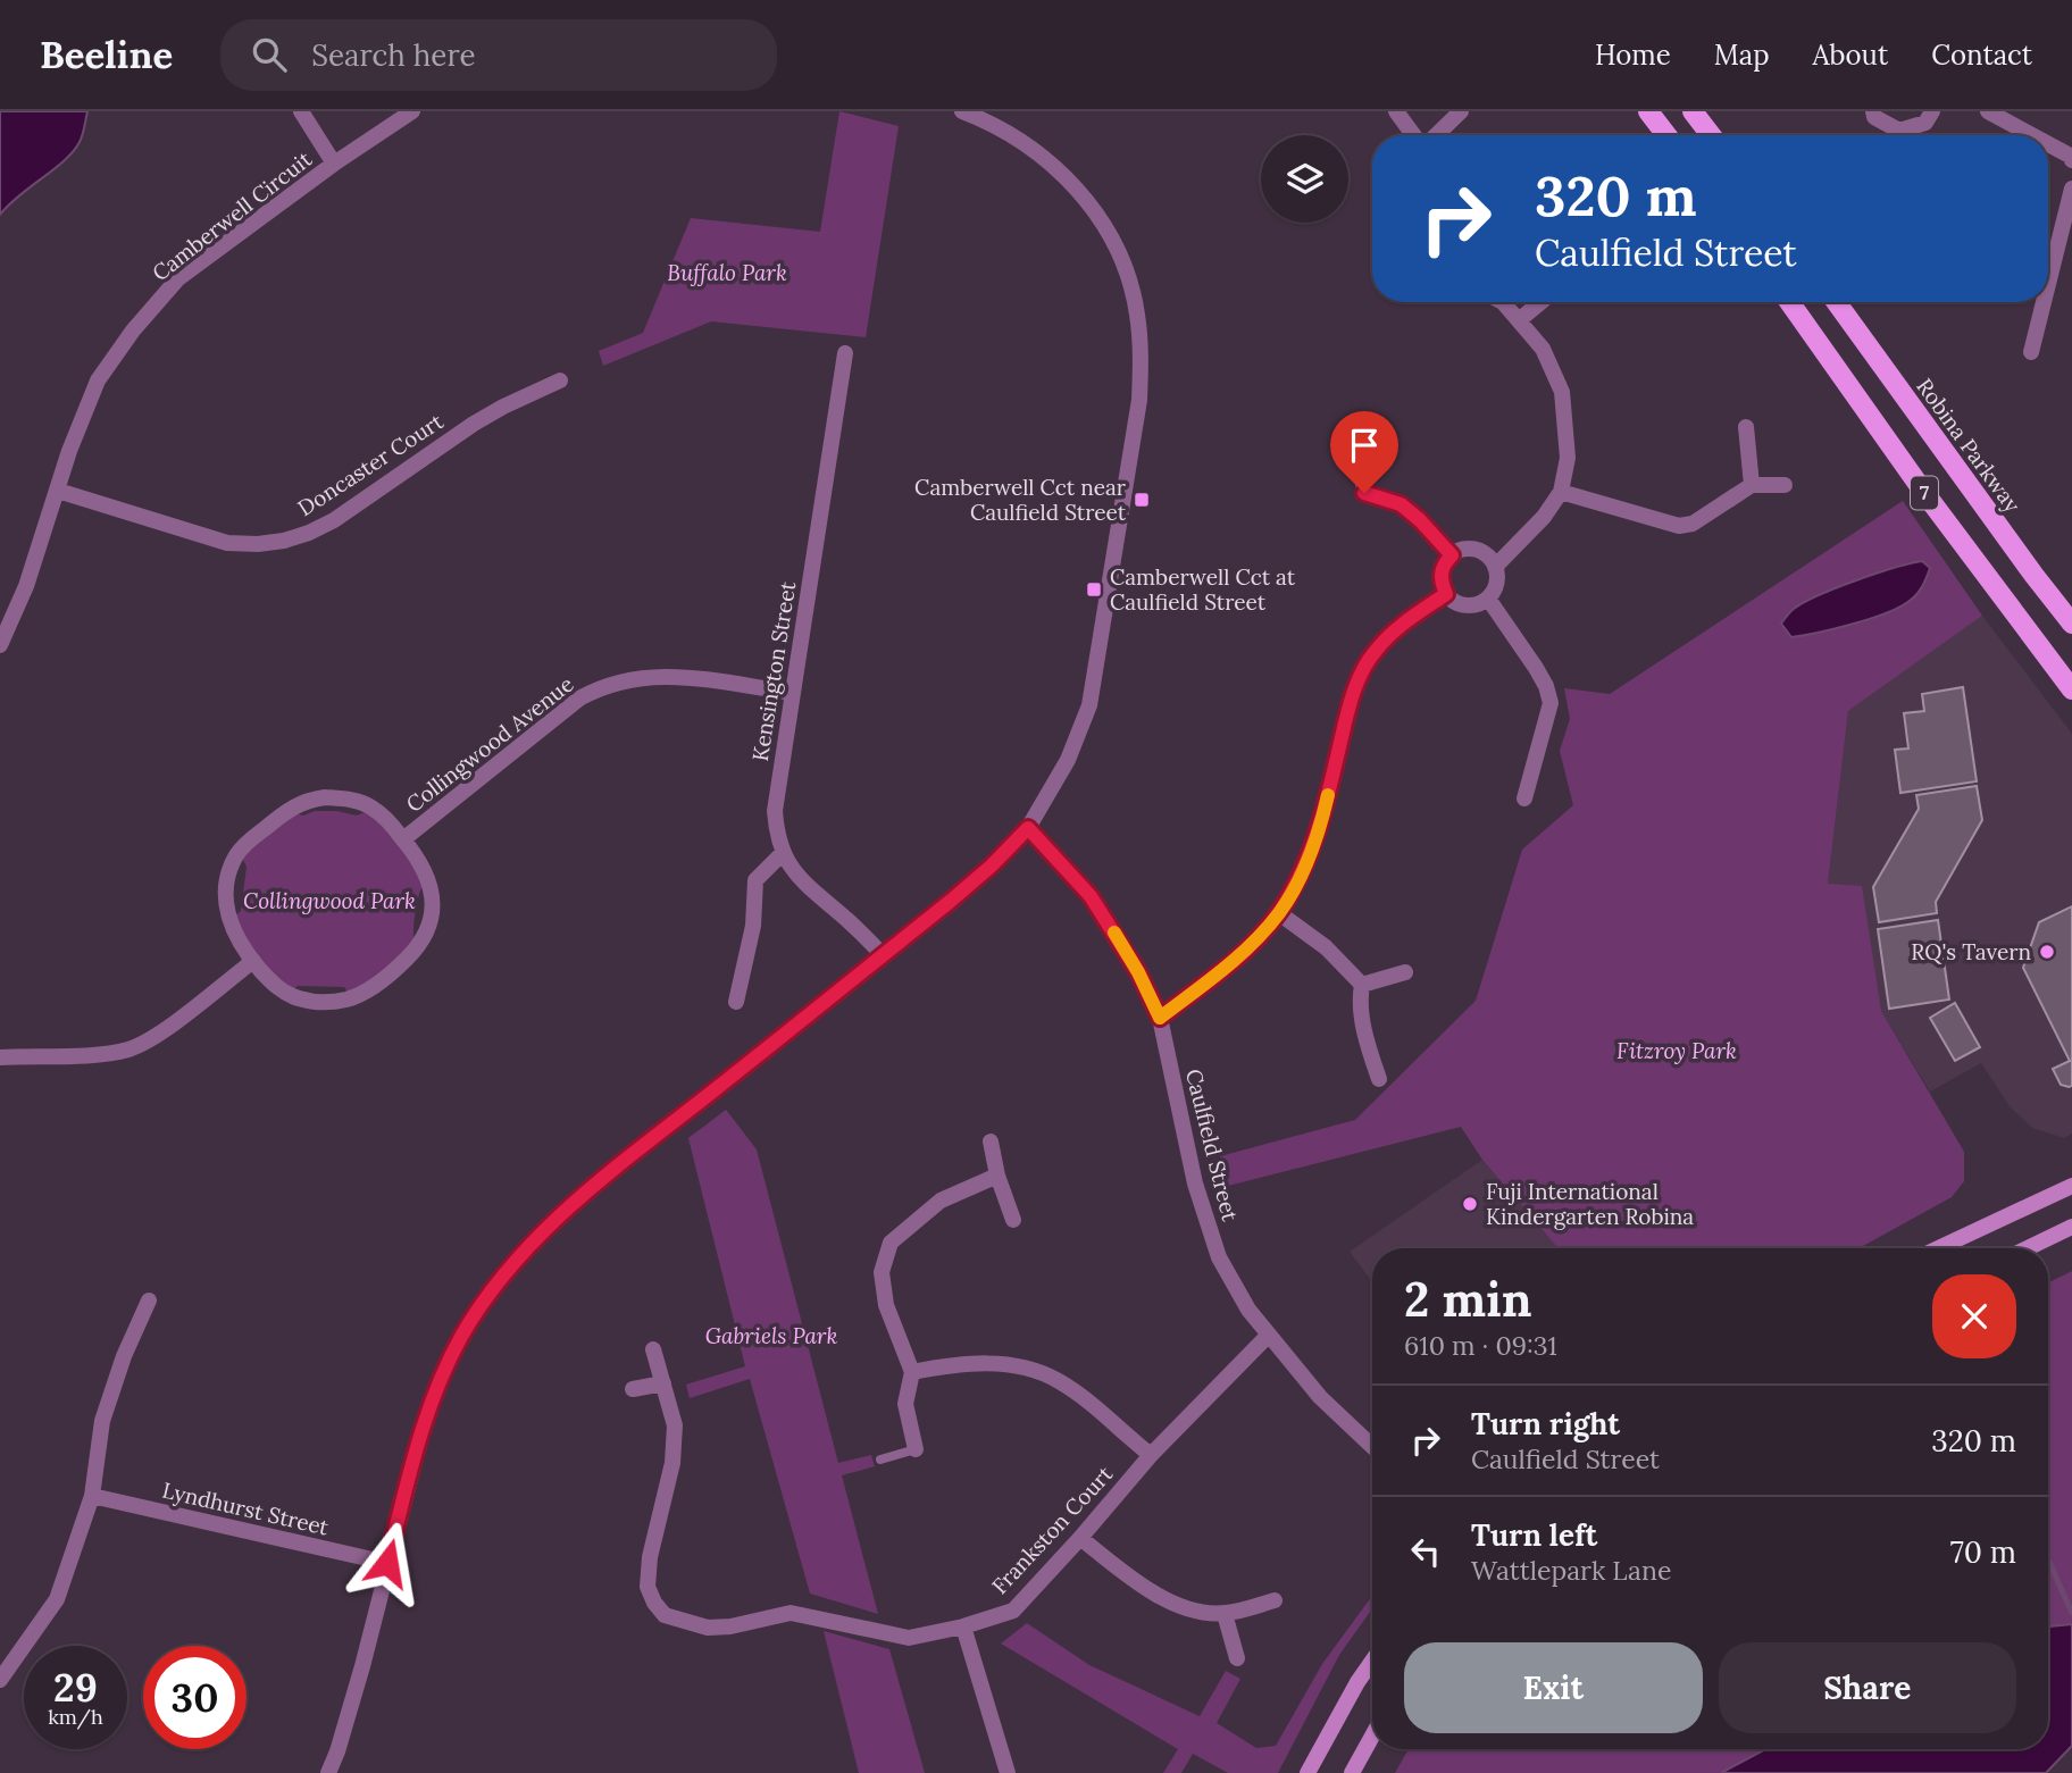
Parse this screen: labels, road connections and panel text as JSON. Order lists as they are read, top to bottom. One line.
{"streets":{"main road":["Robina Parkway","7"],"street":["Camberwell Circuit","Doncaster Court","Kensington Street","Collingwood Avenue","Caulfield Street","Lyndhurst Street","Frankston Court"]},"crossings":[["Camberwell Circuit","Doncaster Court"],["Kensington Street","Collingwood Avenue"],["Caulfield Street","Frankston Court"]],"parks":["Buffalo Park","Collingwood Park","Fitzroy Park","Gabriels Park"],"places":{"transit":["Camberwell Cct near Caulfield Street","Camberwell Cct at Caulfield Street"],"other":["RQ's Tavern","Fuji International Kindergarten Robina"]},"page":{"header":"Beeline","search":"Search here","nav":["Home","Map","About","Contact"],"turn":["320 m","Caulfield Street"],"heading":["2 min","610 m · 09:31"],"list":[{"name":"Turn right","note":"Caulfield Street","value":"320 m"},{"name":"Turn left","note":"Wattlepark Lane","value":"70 m"}],"buttons":["Exit","Share"],"speed":"29 km/h","limit":"30"}}
